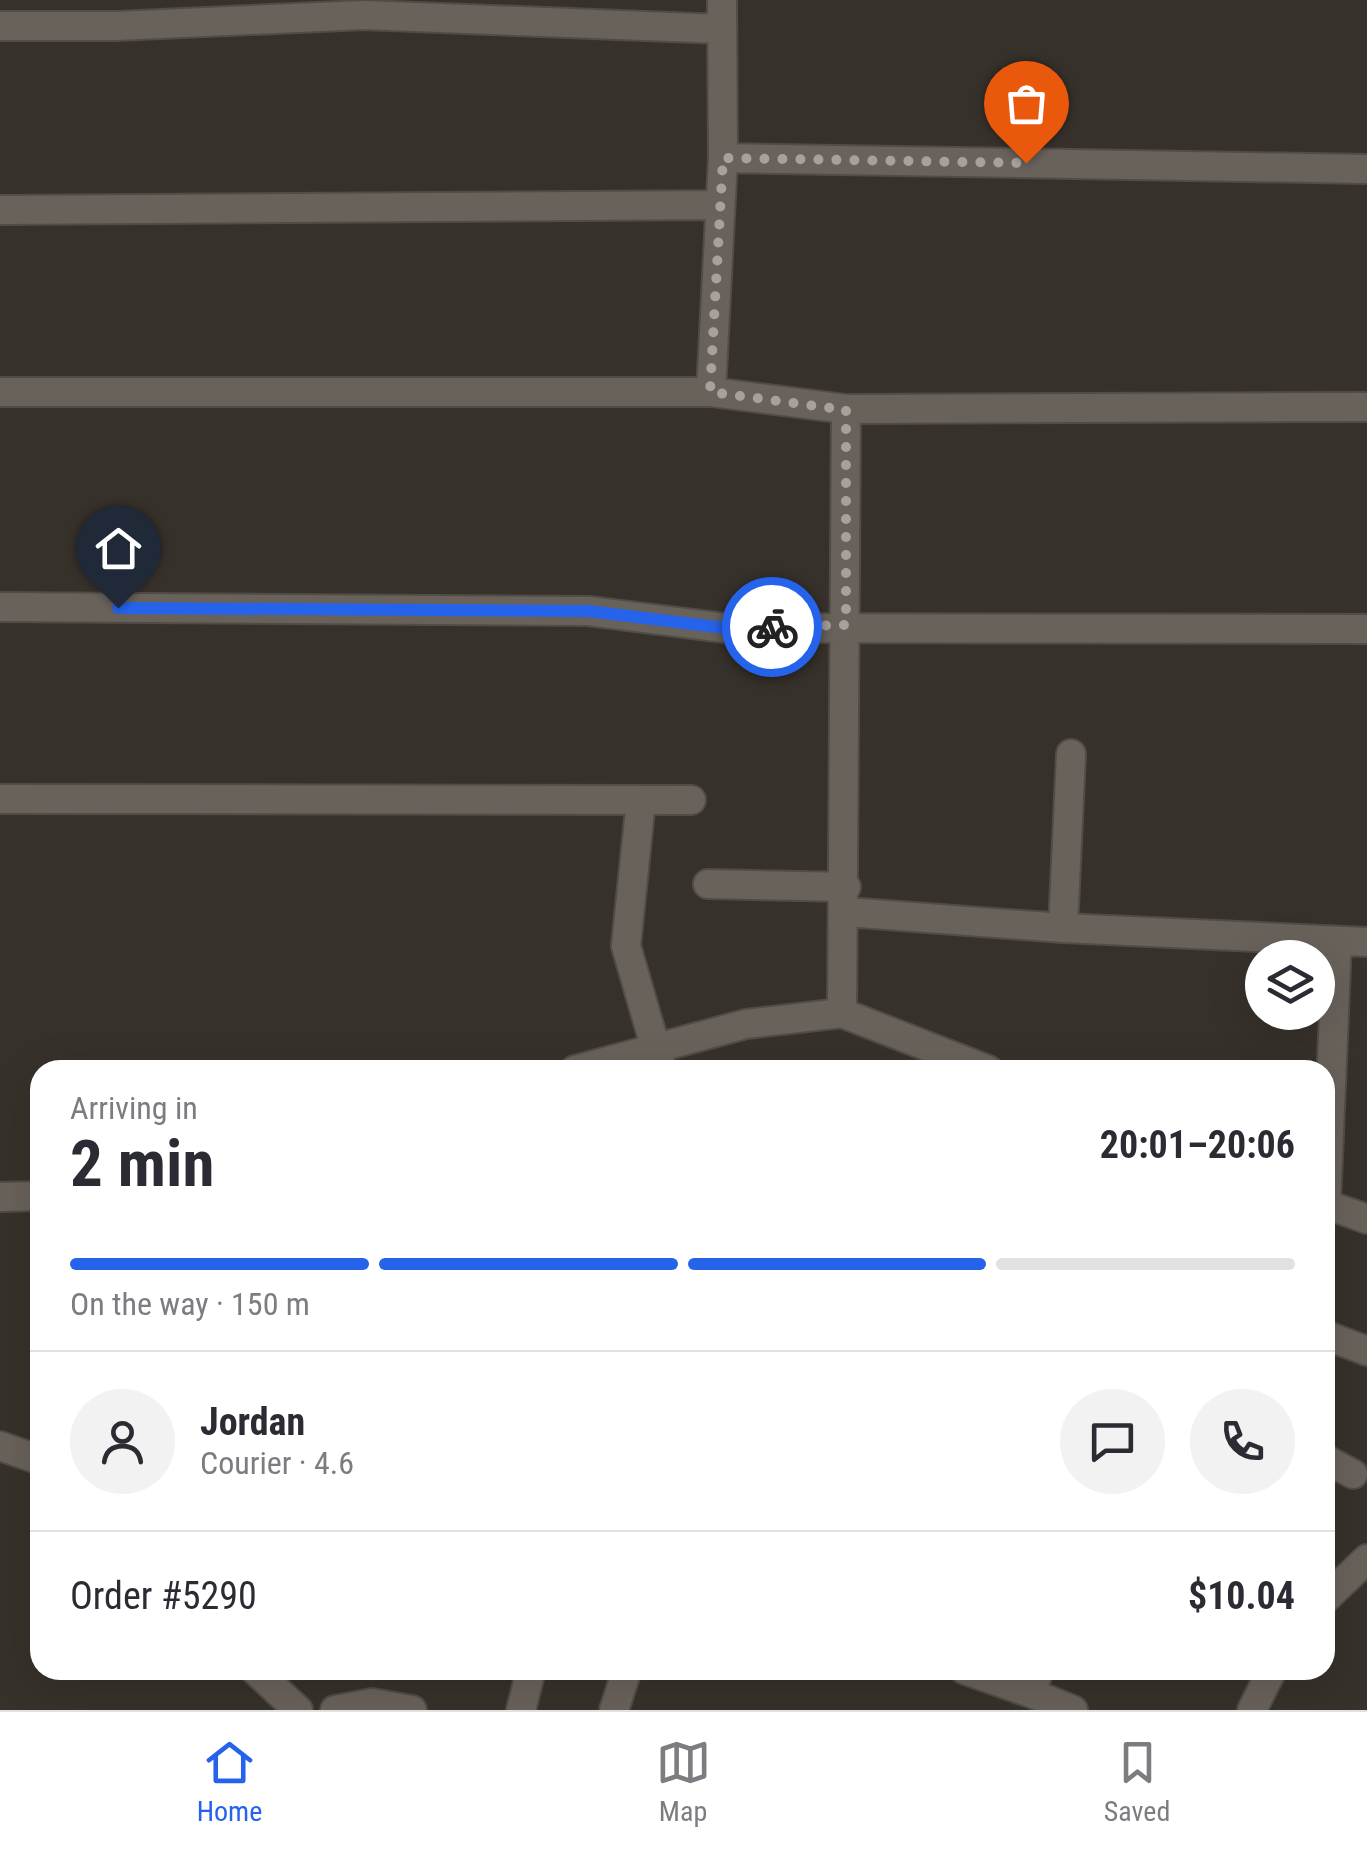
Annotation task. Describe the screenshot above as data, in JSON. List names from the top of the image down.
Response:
{
  "page": {
    "heading": ["2 min", "Arriving in", "20:01–20:06"],
    "panel": [
      "Jordan",
      "Courier · 4.6",
      "Order #5290",
      "$10.04"
    ],
    "bar": "On the way · 150 m",
    "tabs": ["Home", "Map", "Saved"]
  }
}
